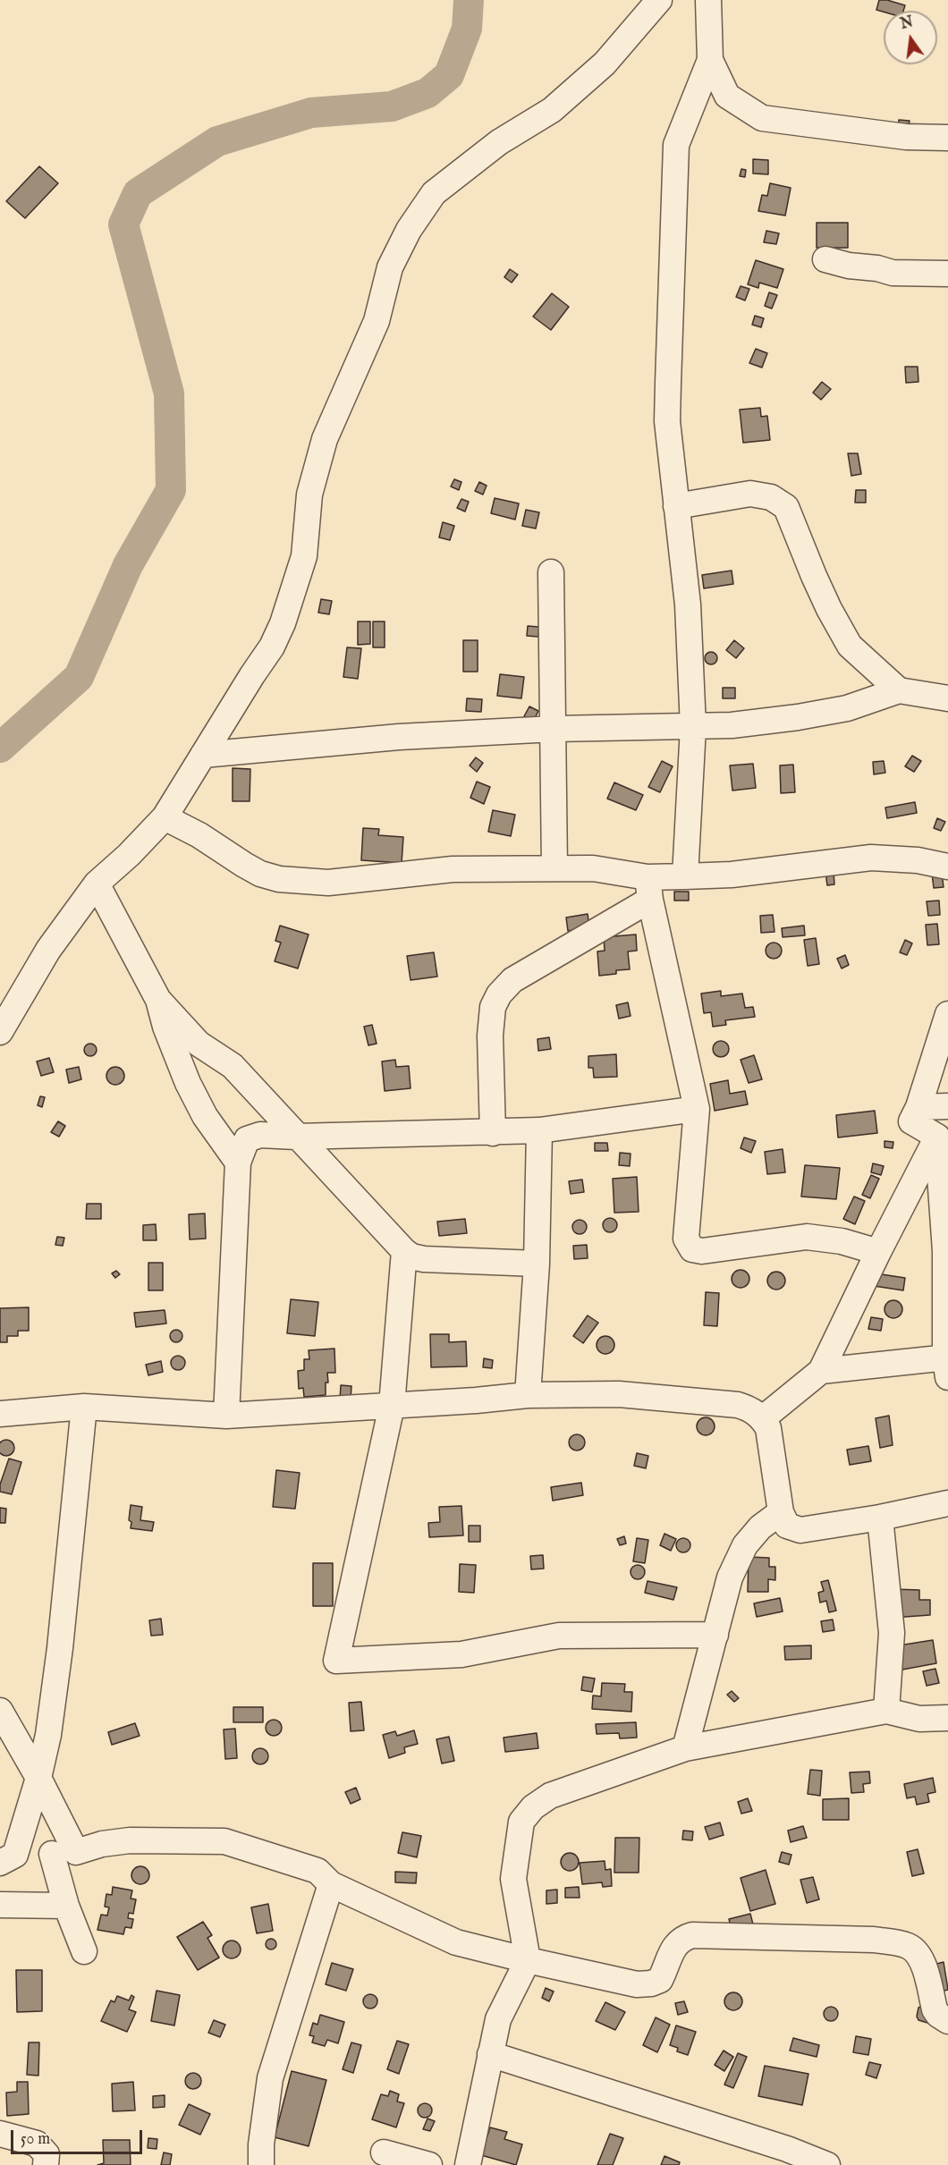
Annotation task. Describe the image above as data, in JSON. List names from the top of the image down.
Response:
{
  "scale_bar": "50 m",
  "north": "top"
}
